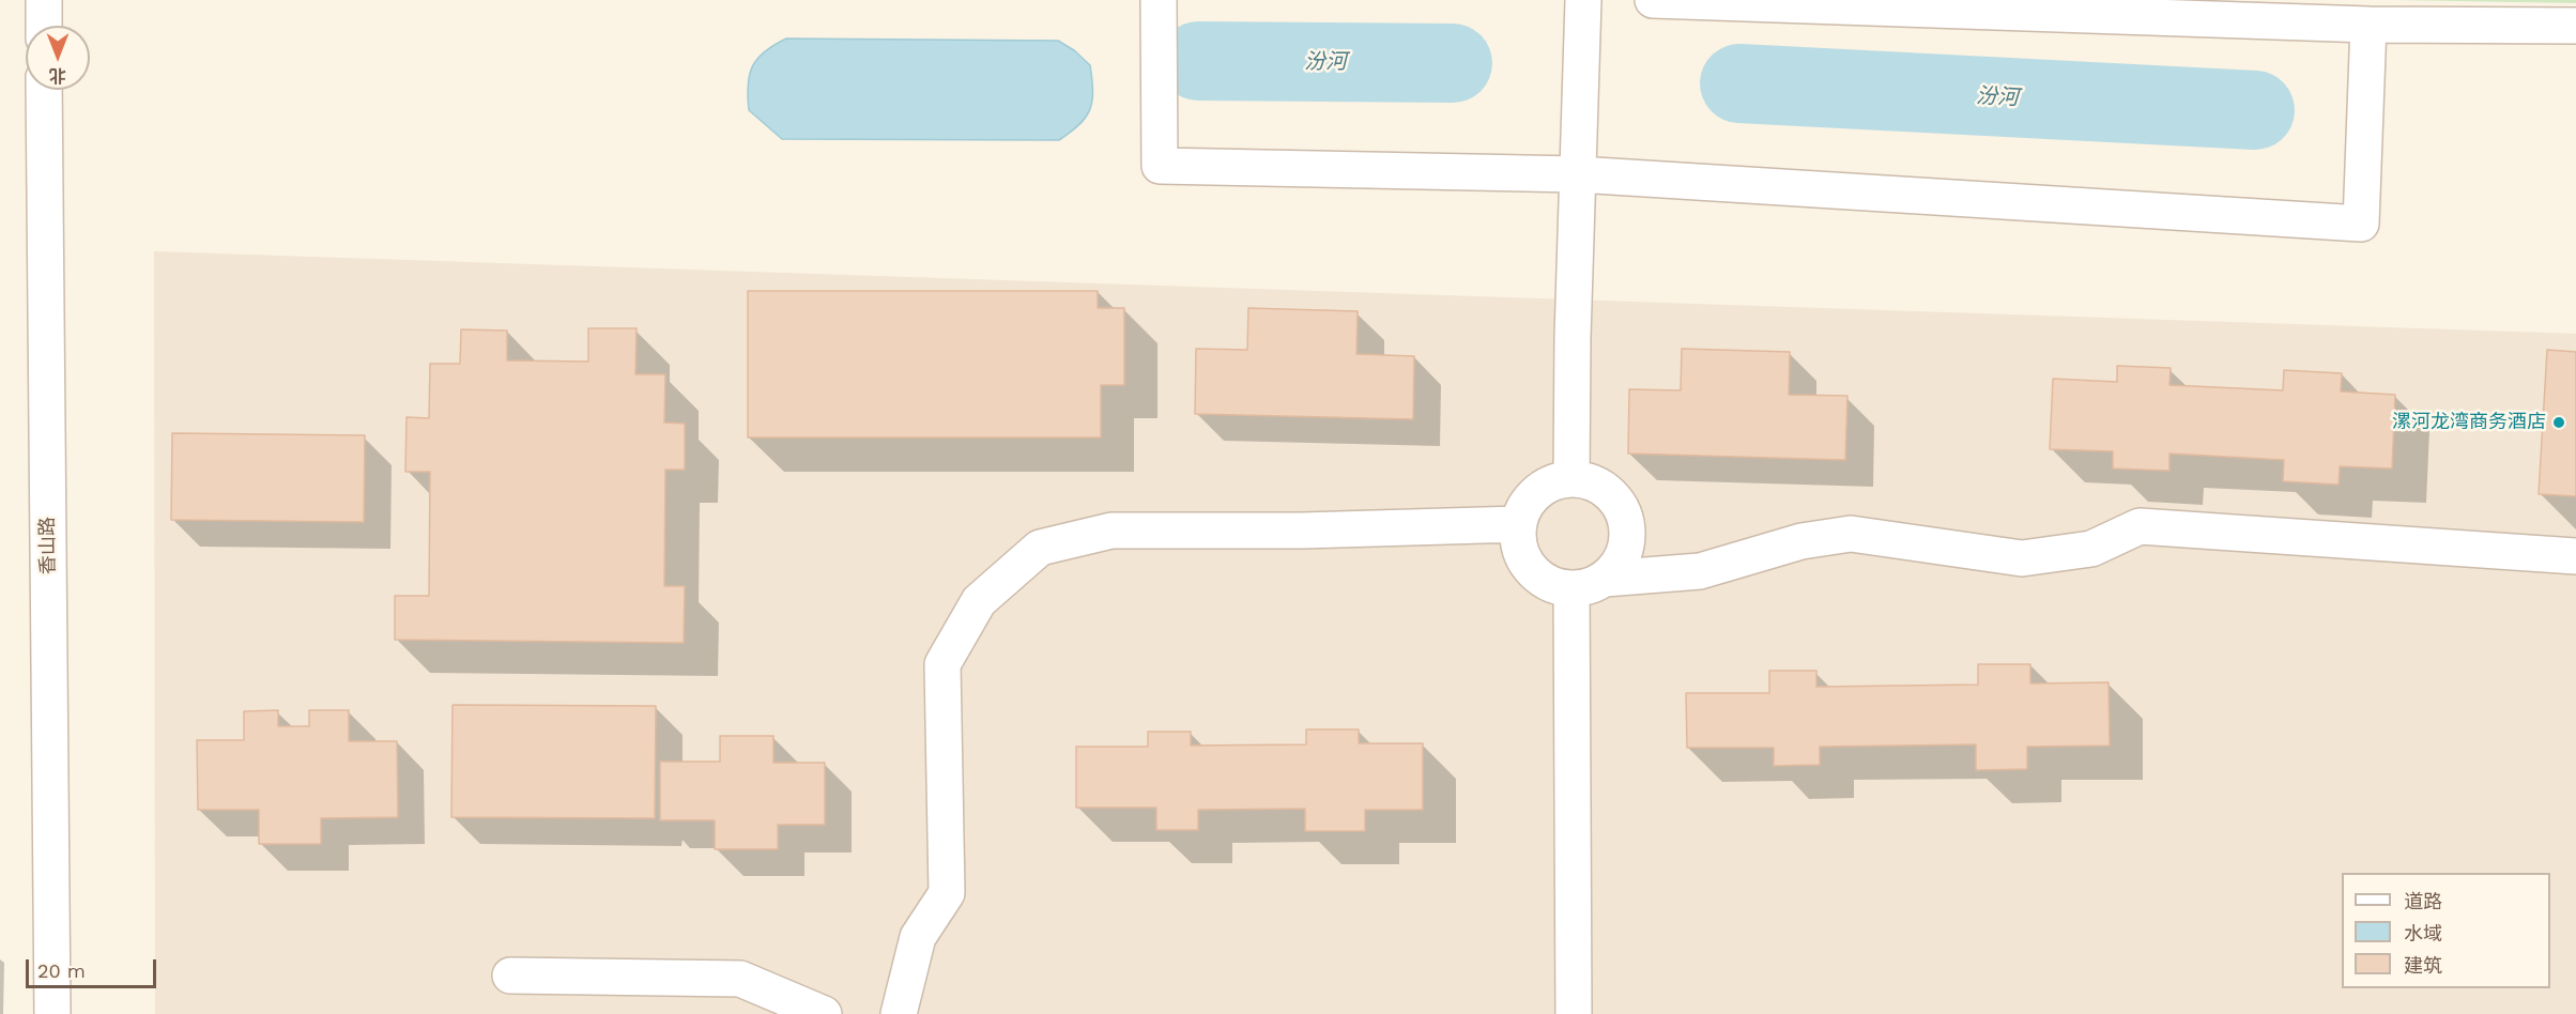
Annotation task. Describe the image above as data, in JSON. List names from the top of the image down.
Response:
{
  "streets": {
    "street": ["香山路"]
  },
  "water": ["汾河"],
  "places": ["漯河龙湾商务酒店"],
  "legend": ["道路", "水域", "建筑"],
  "scale_bar": "20 m",
  "north": "bottom"
}
